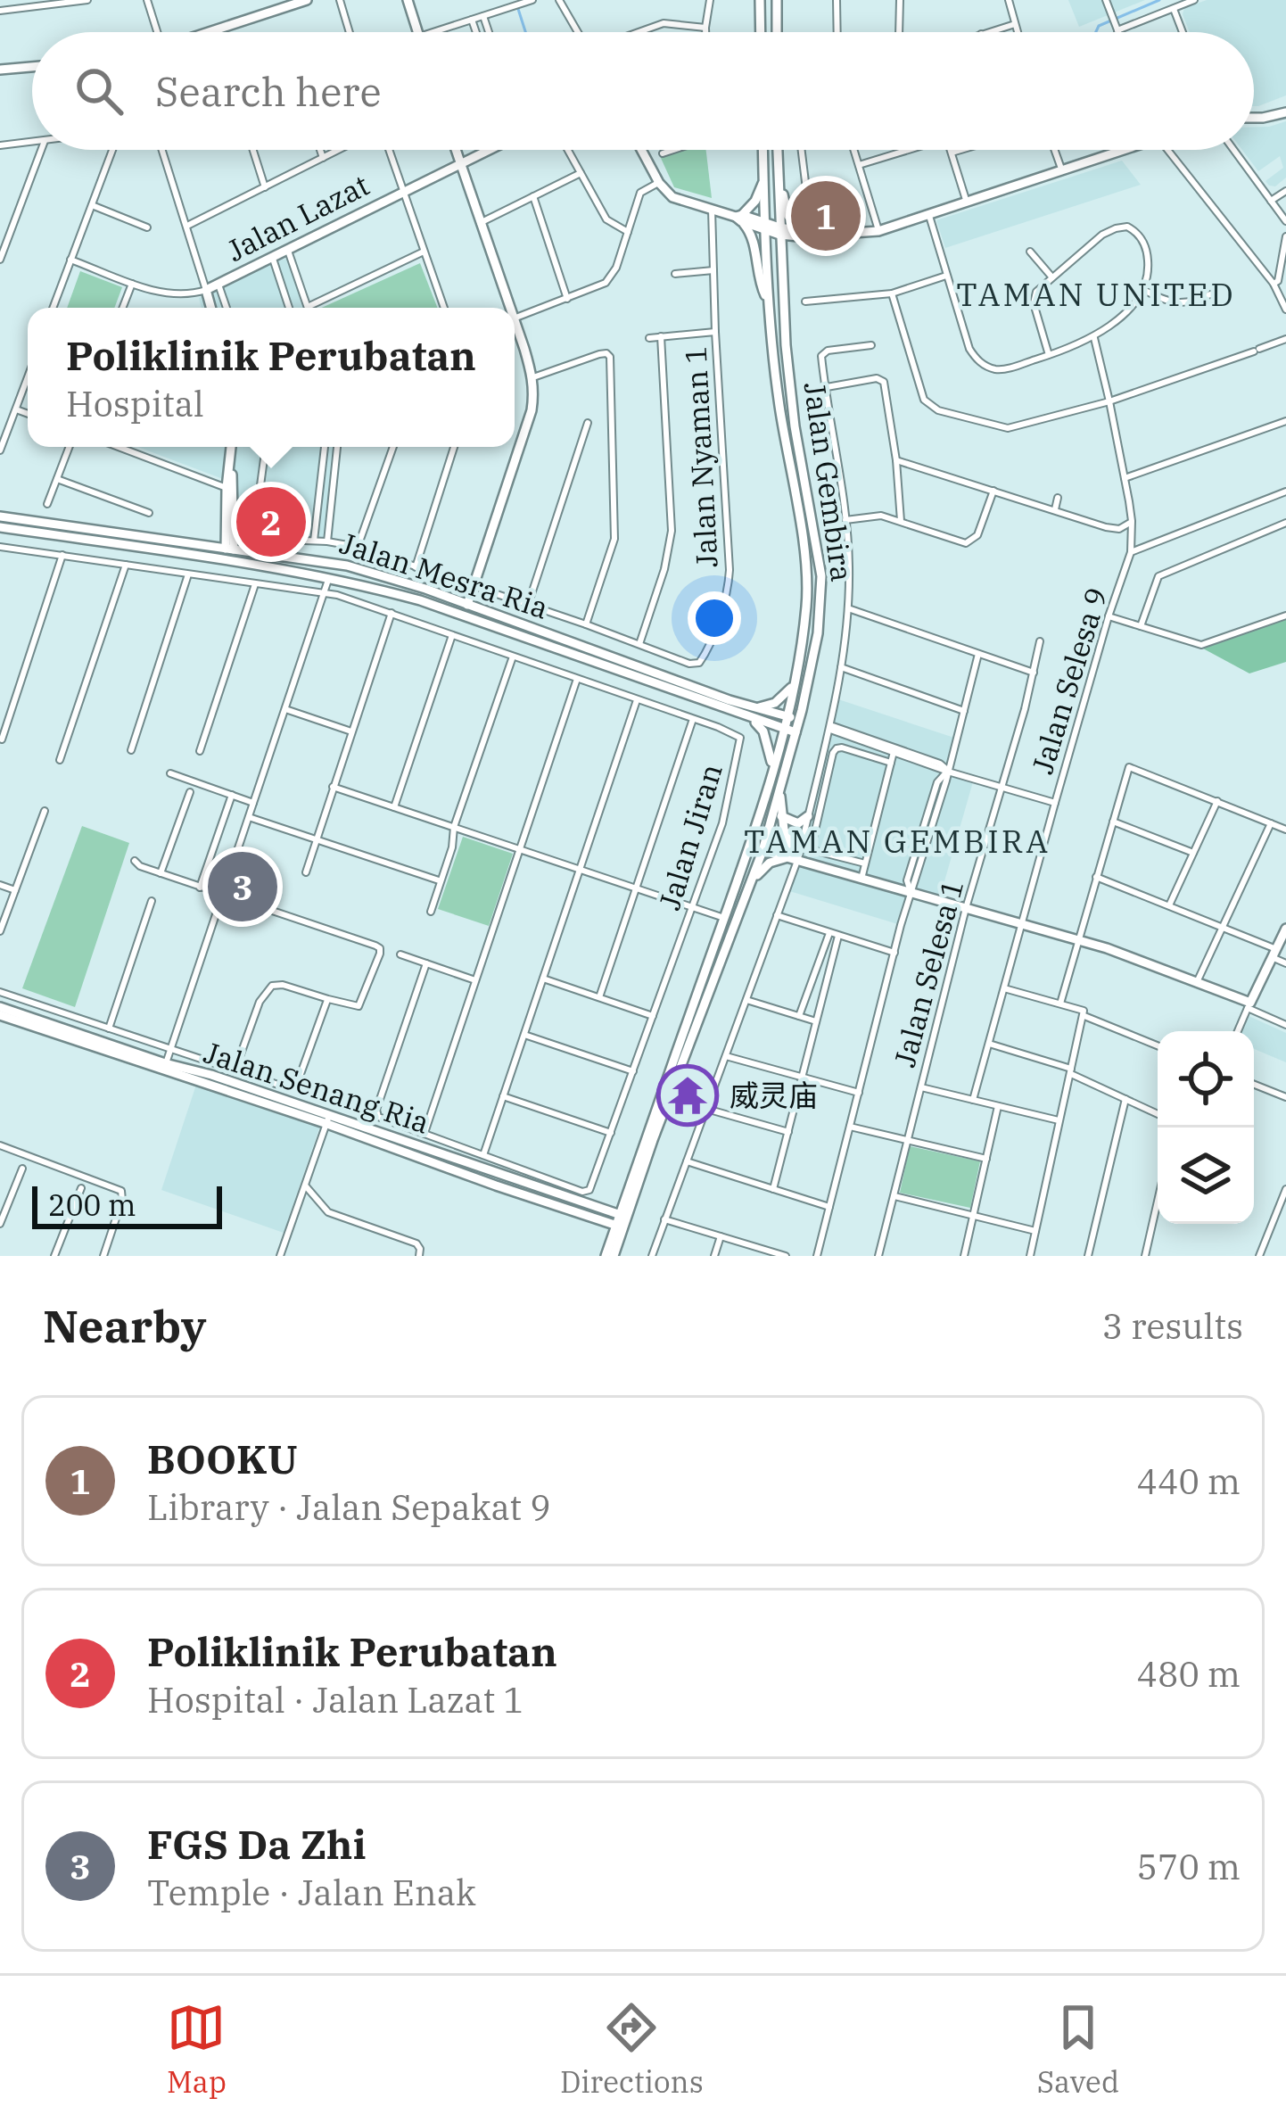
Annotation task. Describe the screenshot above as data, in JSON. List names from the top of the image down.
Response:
{
  "streets": {
    "main road": [
      "Jalan Lazat",
      "Jalan Gembira",
      "Jalan Mesra Ria",
      "Jalan Senang Ria"
    ],
    "street": [
      "Jalan Nyaman 1",
      "Jalan Selesa 9",
      "Jalan Jiran",
      "Jalan Selesa 1"
    ]
  },
  "crossings": [
    ["Jalan Gembira", "Jalan Mesra Ria"],
    ["Jalan Gembira", "Jalan Senang Ria"]
  ],
  "districts": ["TAMAN UNITED", "TAMAN GEMBIRA"],
  "places": {
    "temple": ["威灵庙"]
  },
  "scale_bar": "200 m",
  "page": {
    "search": "Search here",
    "pins": ["1", "2", "3"],
    "popup": ["Poliklinik Perubatan", "Hospital"],
    "scale": "200 m",
    "heading": ["Nearby", "3 results"],
    "list": [
      {
        "mark": "1",
        "name": "BOOKU",
        "note": "Library · Jalan Sepakat 9",
        "value": "440 m"
      },
      {
        "mark": "2",
        "name": "Poliklinik Perubatan",
        "note": "Hospital · Jalan Lazat 1",
        "value": "480 m"
      },
      {
        "mark": "3",
        "name": "FGS Da Zhi",
        "note": "Temple · Jalan Enak",
        "value": "570 m"
      }
    ],
    "nav": ["Map", "Directions", "Saved"]
  }
}
